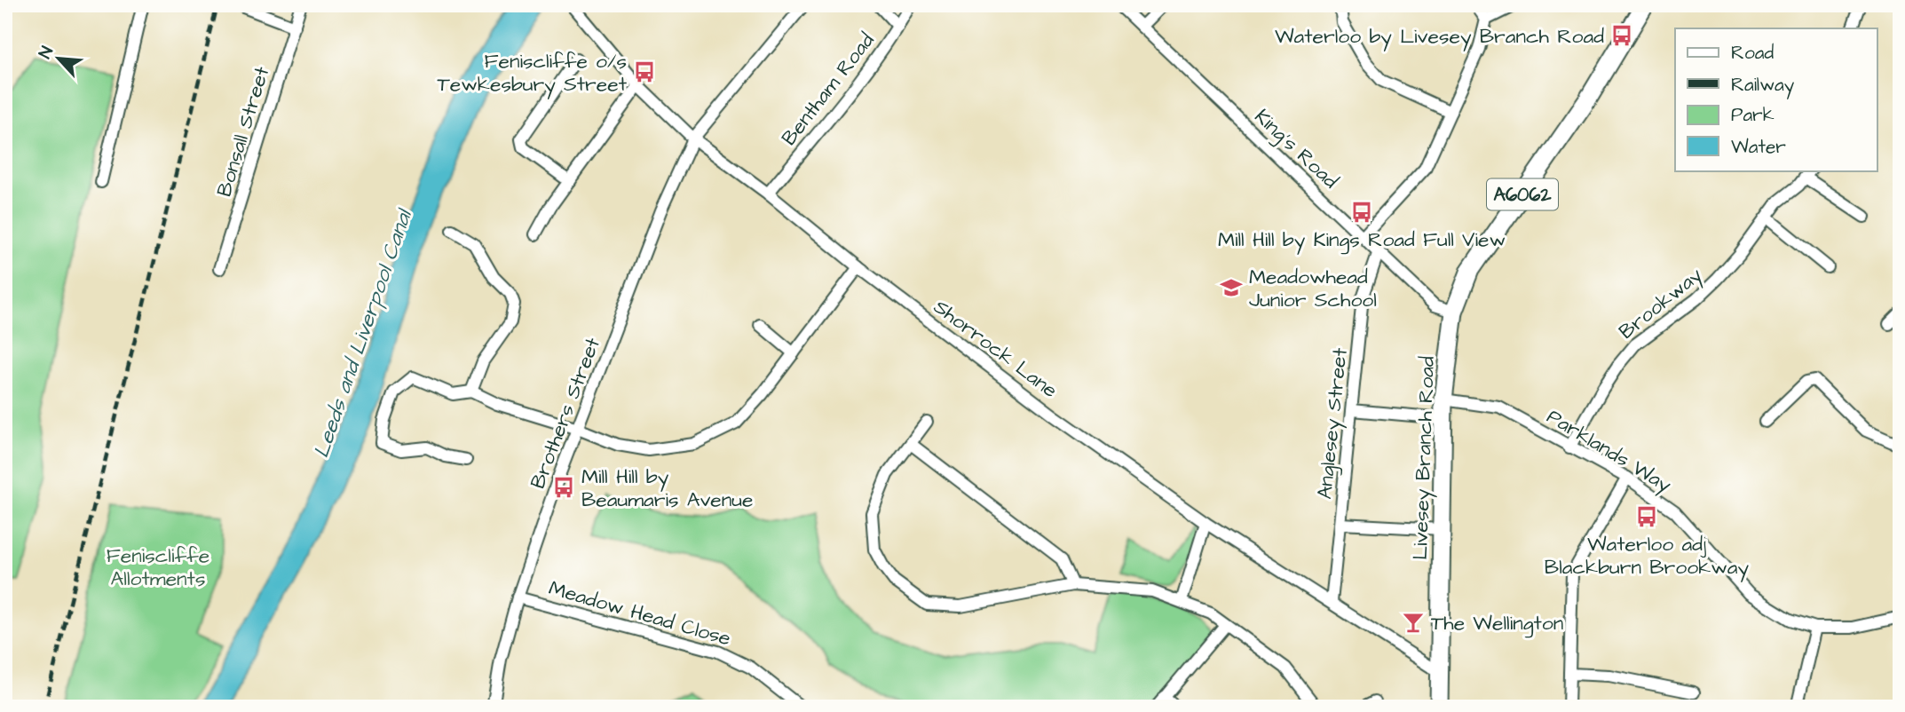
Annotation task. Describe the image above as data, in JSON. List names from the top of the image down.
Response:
{
  "streets": {
    "main road": ["A6062", "Livesey Branch Road"],
    "street": [
      "Bentham Road",
      "Bonsall Street",
      "King's Road",
      "Brookway",
      "Shorrock Lane",
      "Brothers Street",
      "Anglesey Street",
      "Parklands Way",
      "Meadow Head Close"
    ]
  },
  "crossings": [
    ["Bentham Road", "Shorrock Lane"],
    ["King's Road", "Anglesey Street"],
    ["King's Road", "Livesey Branch Road"],
    ["Brookway", "Parklands Way"],
    ["Shorrock Lane", "Brothers Street"],
    ["Shorrock Lane", "Anglesey Street"],
    ["Shorrock Lane", "Livesey Branch Road"],
    ["Brothers Street", "Meadow Head Close"],
    ["Parklands Way", "Livesey Branch Road"]
  ],
  "water": ["Leeds and Liverpool Canal"],
  "parks": ["Feniscliffe Allotments"],
  "places": {
    "bus stop": [
      "Waterloo by Livesey Branch Road",
      "Feniscliffe o/s Tewkesbury Street",
      "Mill Hill by Kings Road Full View",
      "Mill Hill by Beaumaris Avenue",
      "Waterloo adj Blackburn Brookway"
    ],
    "school or university": ["Meadowhead Junior School"],
    "bar": ["The Wellington"]
  },
  "legend": [
    "Road",
    "Railway",
    "Park",
    "Water"
  ],
  "north": "top left"
}
